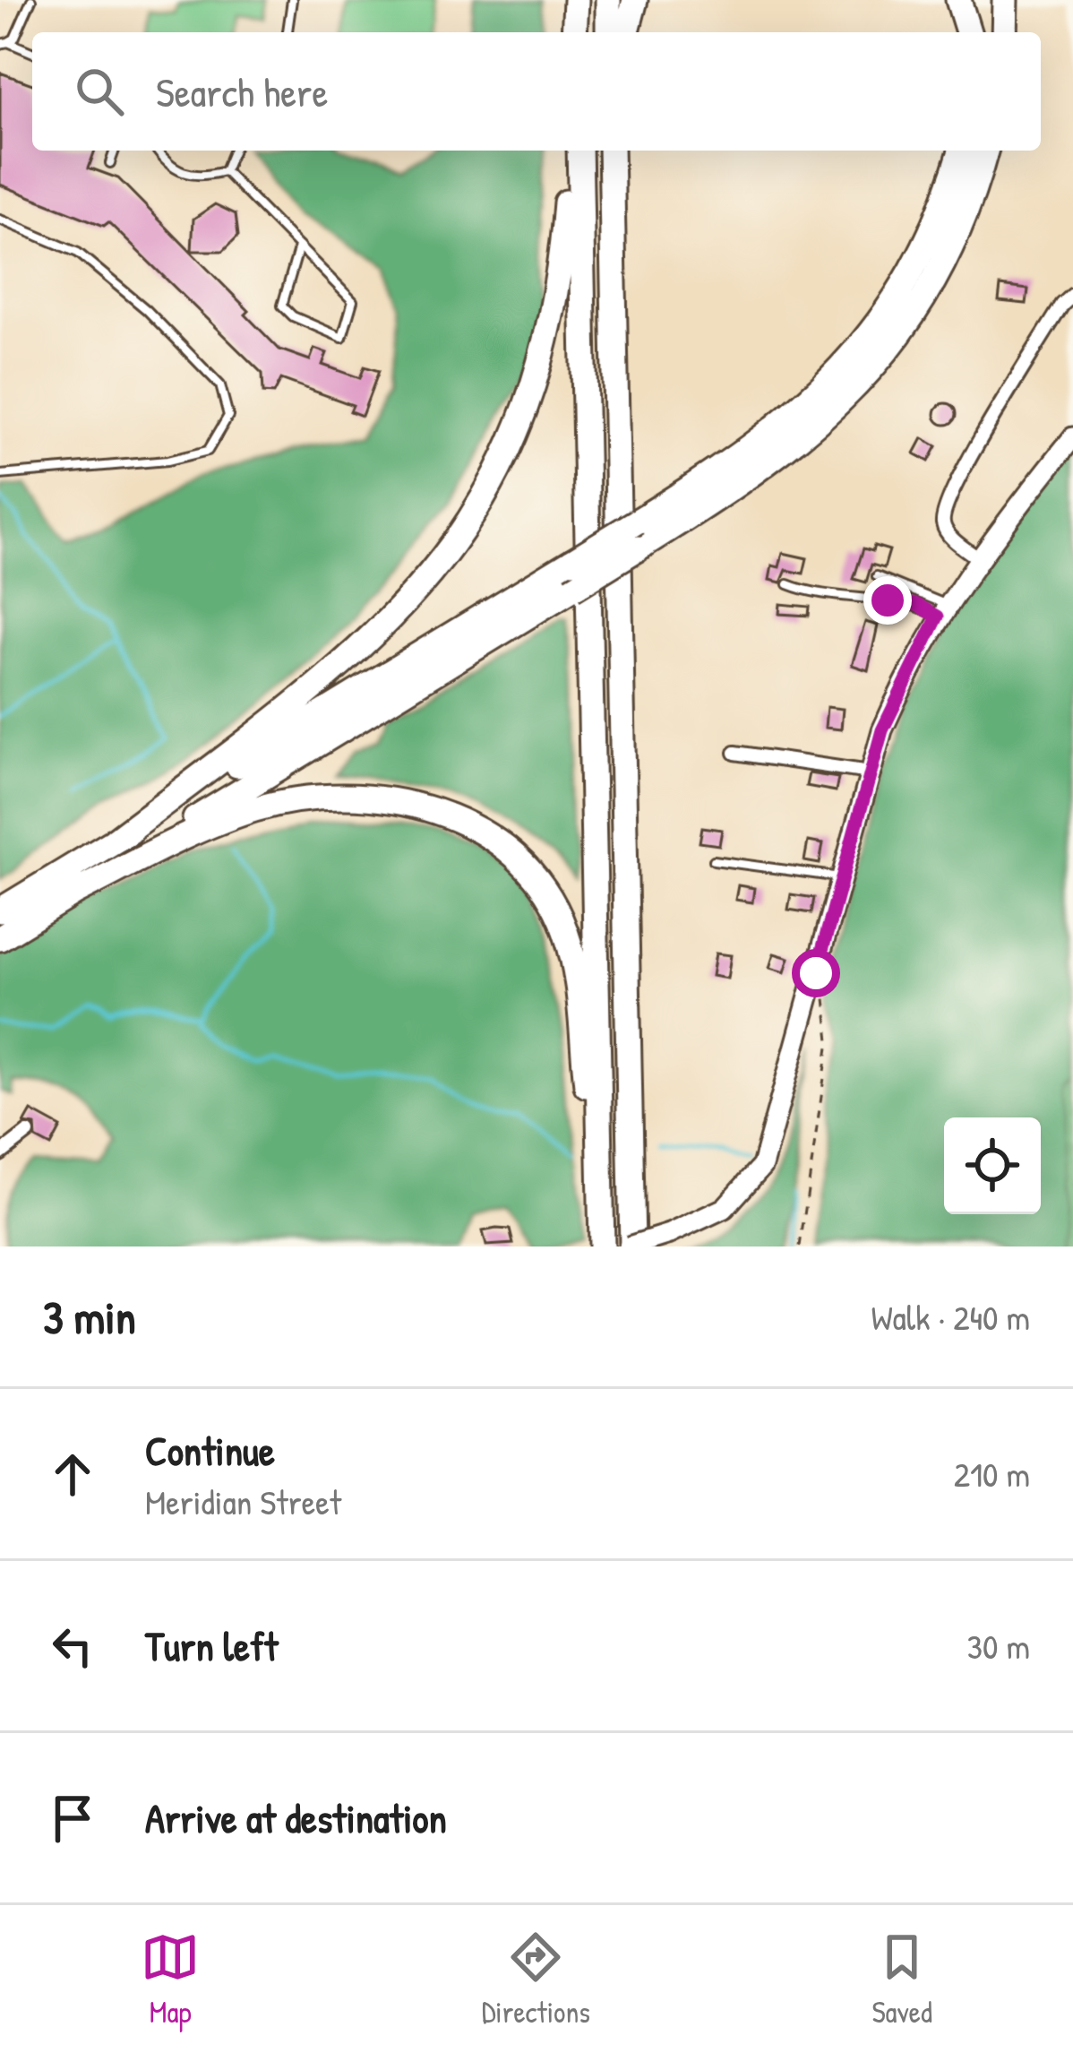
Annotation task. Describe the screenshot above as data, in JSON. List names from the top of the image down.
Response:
{
  "page": {
    "search": "Search here",
    "heading": ["3 min", "Walk · 240 m"],
    "list": [
      ["Continue", "Meridian Street", "210 m"],
      ["Turn left", "30 m"],
      "Arrive at destination"
    ],
    "nav": ["Map", "Directions", "Saved"]
  }
}
